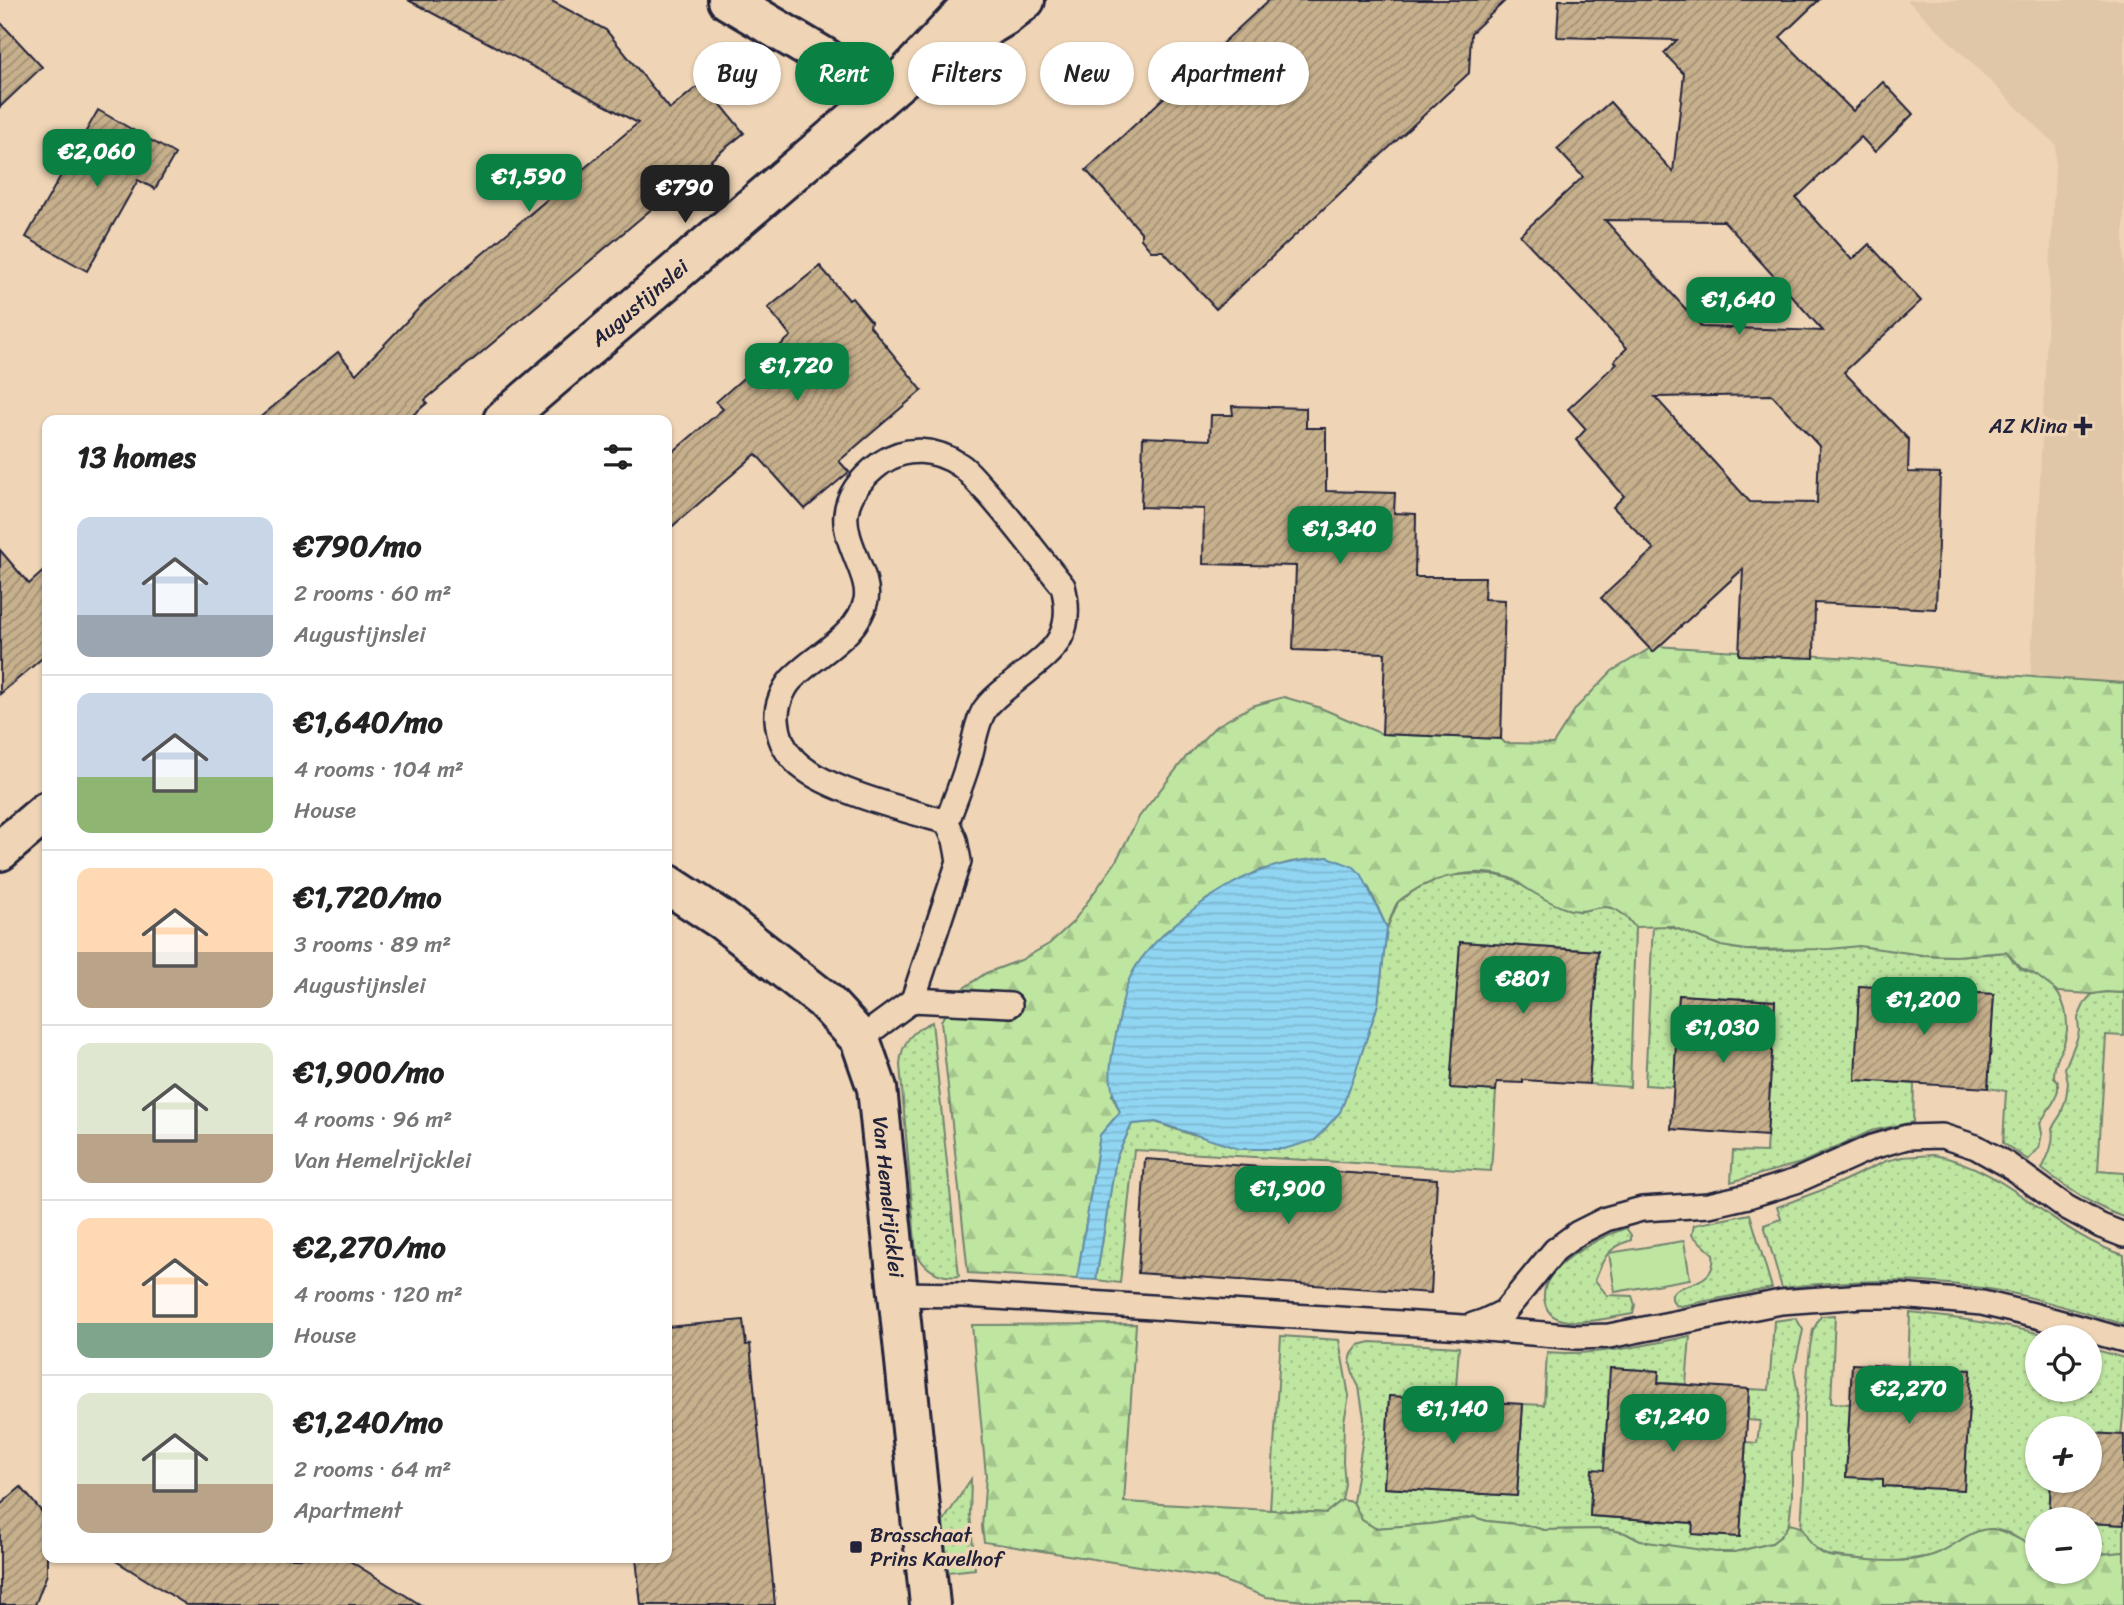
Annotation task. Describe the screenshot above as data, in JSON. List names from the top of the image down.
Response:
{
  "streets": {
    "street": ["Augustijnslei", "Van Hemelrijcklei"]
  },
  "places": {
    "health": ["AZ Klina"],
    "transit": ["Brasschaat Prins Kavelhof"]
  },
  "page": {
    "chip": [
      "Buy",
      "Rent",
      "Filters",
      "New",
      "Apartment"
    ],
    "price": [
      "€2,060",
      "€1,590",
      "€790",
      "€1,640",
      "€1,720",
      "€1,340",
      "€801",
      "€1,200",
      "€1,030",
      "€1,900",
      "€2,270",
      "€1,140",
      "€1,240"
    ],
    "heading": "13 homes",
    "list": [
      {
        "name": "€790/mo",
        "note": "2 rooms · 60 m² · Augustijnslei"
      },
      {
        "name": "€1,640/mo",
        "note": "4 rooms · 104 m² · House"
      },
      {
        "name": "€1,720/mo",
        "note": "3 rooms · 89 m² · Augustijnslei"
      },
      {
        "name": "€1,900/mo",
        "note": "4 rooms · 96 m² · Van Hemelrijcklei"
      },
      {
        "name": "€2,270/mo",
        "note": "4 rooms · 120 m² · House"
      },
      {
        "name": "€1,240/mo",
        "note": "2 rooms · 64 m² · Apartment"
      }
    ],
    "map_buttons": ["+", "−"]
  }
}
